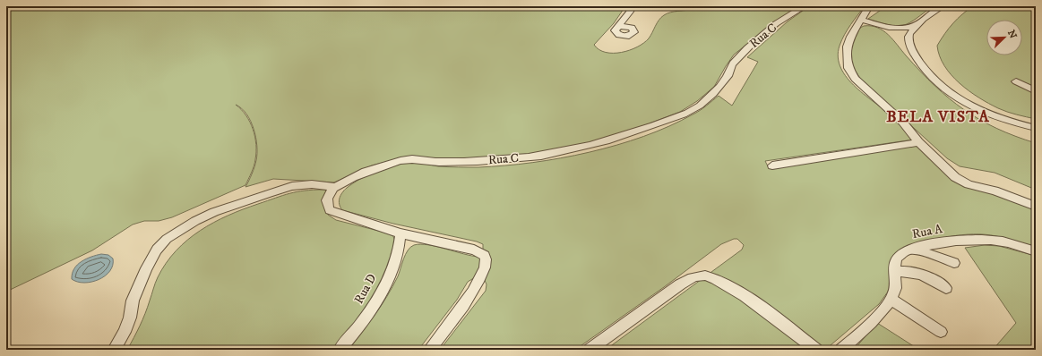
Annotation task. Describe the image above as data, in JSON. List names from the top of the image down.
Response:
{
  "streets": {
    "street": ["Rua C", "Rua A", "Rua D"]
  },
  "districts": ["BELA VISTA"],
  "north": "top right"
}
